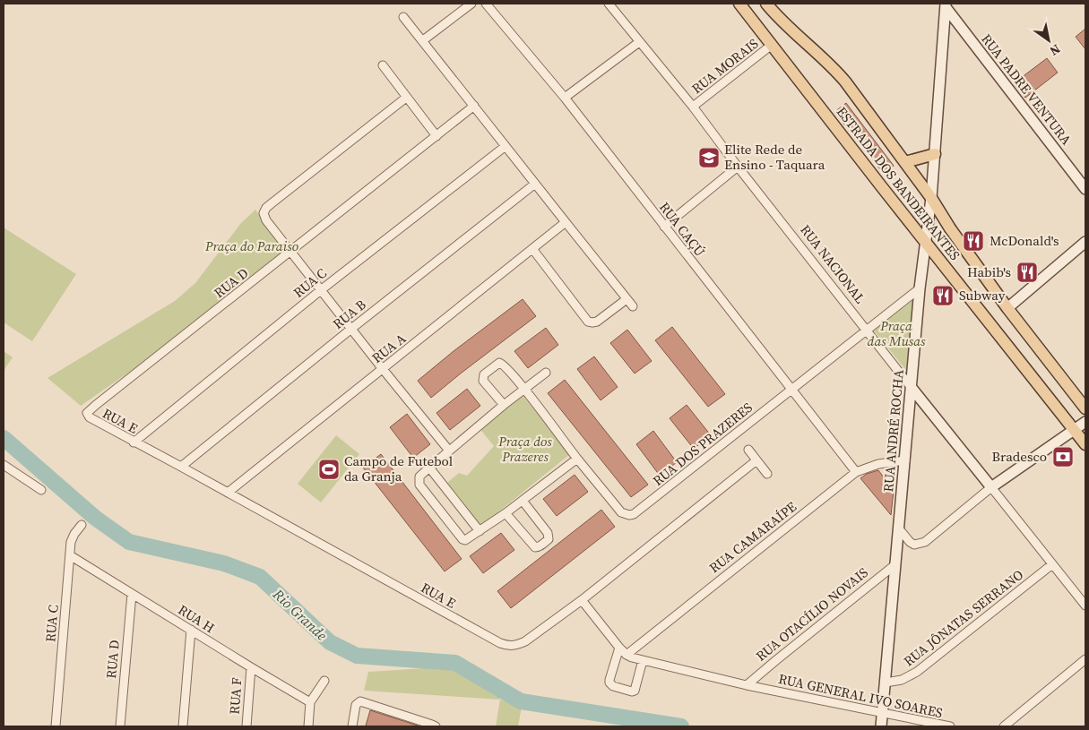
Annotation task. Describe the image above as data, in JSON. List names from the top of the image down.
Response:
{
  "streets": {
    "main road": [
      "RUA PADRE VENTURA",
      "ESTRADA DOS BANDEIRANTES",
      "RUA NACIONAL",
      "RUA ANDRÉ ROCHA"
    ],
    "street": [
      "RUA MORAIS",
      "RUA CAÇÚ",
      "RUA D",
      "RUA C",
      "RUA B",
      "RUA A",
      "RUA E",
      "RUA DOS PRAZERES",
      "RUA CAMARAÍPE",
      "RUA OTACÍLIO NOVAIS",
      "RUA JÔNATAS SERRANO",
      "RUA H",
      "RUA F",
      "RUA GENERAL IVO SOARES"
    ]
  },
  "crossings": [
    ["RUA MORAIS", "ESTRADA DOS BANDEIRANTES"],
    ["RUA MORAIS", "RUA NACIONAL"],
    ["RUA PADRE VENTURA", "RUA ANDRÉ ROCHA"],
    ["ESTRADA DOS BANDEIRANTES", "RUA ANDRÉ ROCHA"],
    ["RUA CAÇÚ", "RUA DOS PRAZERES"],
    ["RUA CAÇÚ", "RUA CAMARAÍPE"],
    ["RUA NACIONAL", "RUA ANDRÉ ROCHA"],
    ["RUA NACIONAL", "RUA DOS PRAZERES"],
    ["RUA NACIONAL", "RUA JÔNATAS SERRANO"],
    ["RUA D", "RUA E"],
    ["RUA D", "RUA H"],
    ["RUA C", "RUA E"],
    ["RUA C", "RUA H"],
    ["RUA B", "RUA E"],
    ["RUA A", "RUA E"],
    ["RUA ANDRÉ ROCHA", "RUA DOS PRAZERES"],
    ["RUA ANDRÉ ROCHA", "RUA CAMARAÍPE"],
    ["RUA ANDRÉ ROCHA", "RUA OTACÍLIO NOVAIS"],
    ["RUA ANDRÉ ROCHA", "RUA JÔNATAS SERRANO"],
    ["RUA ANDRÉ ROCHA", "RUA GENERAL IVO SOARES"],
    ["RUA CAMARAÍPE", "RUA GENERAL IVO SOARES"],
    ["RUA OTACÍLIO NOVAIS", "RUA GENERAL IVO SOARES"],
    ["RUA H", "RUA F"]
  ],
  "water": ["Rio Grande"],
  "parks": ["Praça do Paraiso", "Praça das Musas", "Praça dos Prazeres"],
  "places": {
    "school or university": ["Elite Rede de Ensino - Taquara"],
    "restaurant": ["McDonald's", "Habib's", "Subway"],
    "bank": ["Bradesco"],
    "sports": ["Campo de Futebol da Granja"]
  },
  "north": "bottom right"
}
